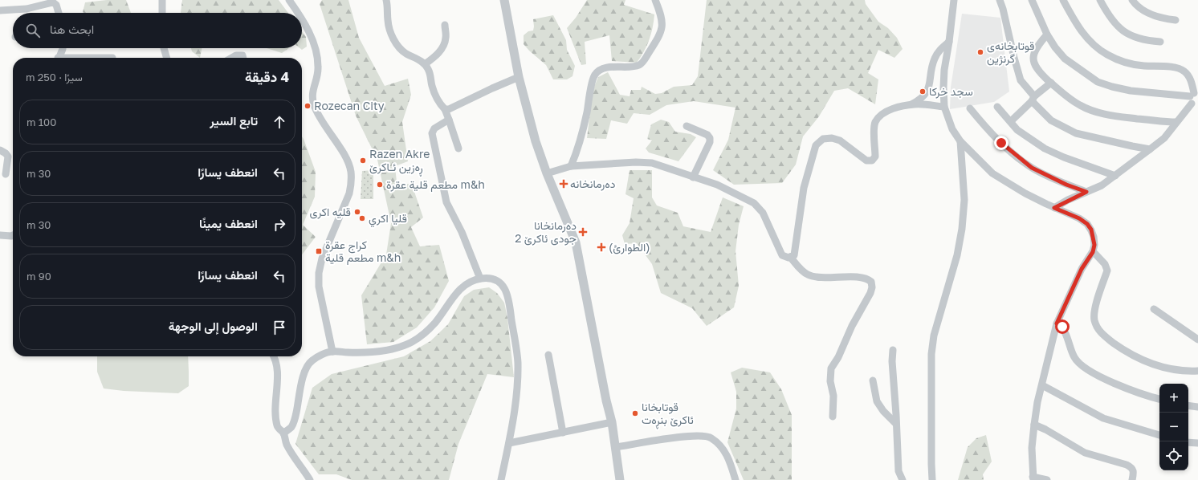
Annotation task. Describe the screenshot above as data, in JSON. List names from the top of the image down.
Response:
{
  "places": {
    "other": [
      "قوتابخانەی گرنژین",
      "سجد خركا",
      "Rozecan City",
      "Razen Akre ڕەزین ئـاکرێ",
      "مطعم قلية عقرة m&h",
      "قليه اكرى",
      "قليا اكري",
      "قوتابخانا ئاکرێ بنڕەت"
    ],
    "health": ["دەرمانخانە", "دەرمانخانا جودی ئاکرێ 2", "(الطوارئ)"],
    "transit": ["كراج عقرة مطعم قلية m&h"]
  },
  "page": {
    "search": "ابحث هنا",
    "heading": ["4 دقيقة", "سيرًا · 250 m"],
    "list": [
      ["تابع السير", "100 m"],
      ["انعطف يسارًا", "30 m"],
      ["انعطف يمينًا", "30 m"],
      ["انعطف يسارًا", "90 m"],
      "الوصول إلى الوجهة"
    ],
    "map_buttons": ["+", "−"]
  }
}
